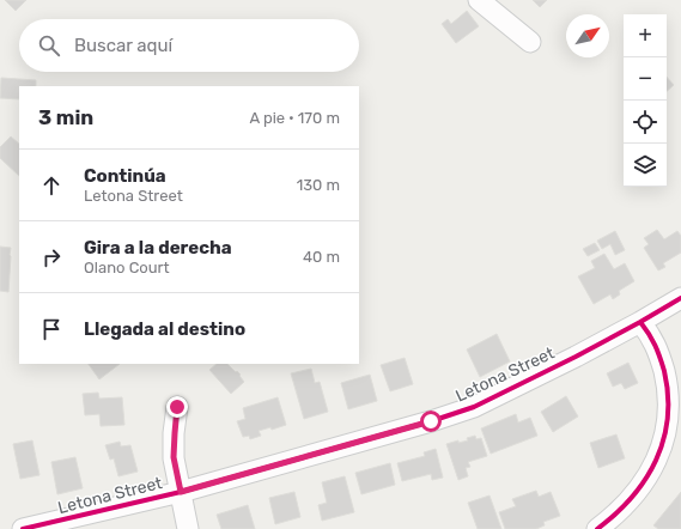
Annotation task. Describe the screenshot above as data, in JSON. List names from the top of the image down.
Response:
{
  "streets": {
    "street": ["Letona Street"]
  },
  "north": "top right",
  "page": {
    "map_buttons": ["+", "−"],
    "search": "Buscar aquí",
    "heading": ["3 min", "A pie · 170 m"],
    "list": [
      ["Continúa", "Letona Street", "130 m"],
      ["Gira a la derecha", "Olano Court", "40 m"],
      "Llegada al destino"
    ]
  }
}
